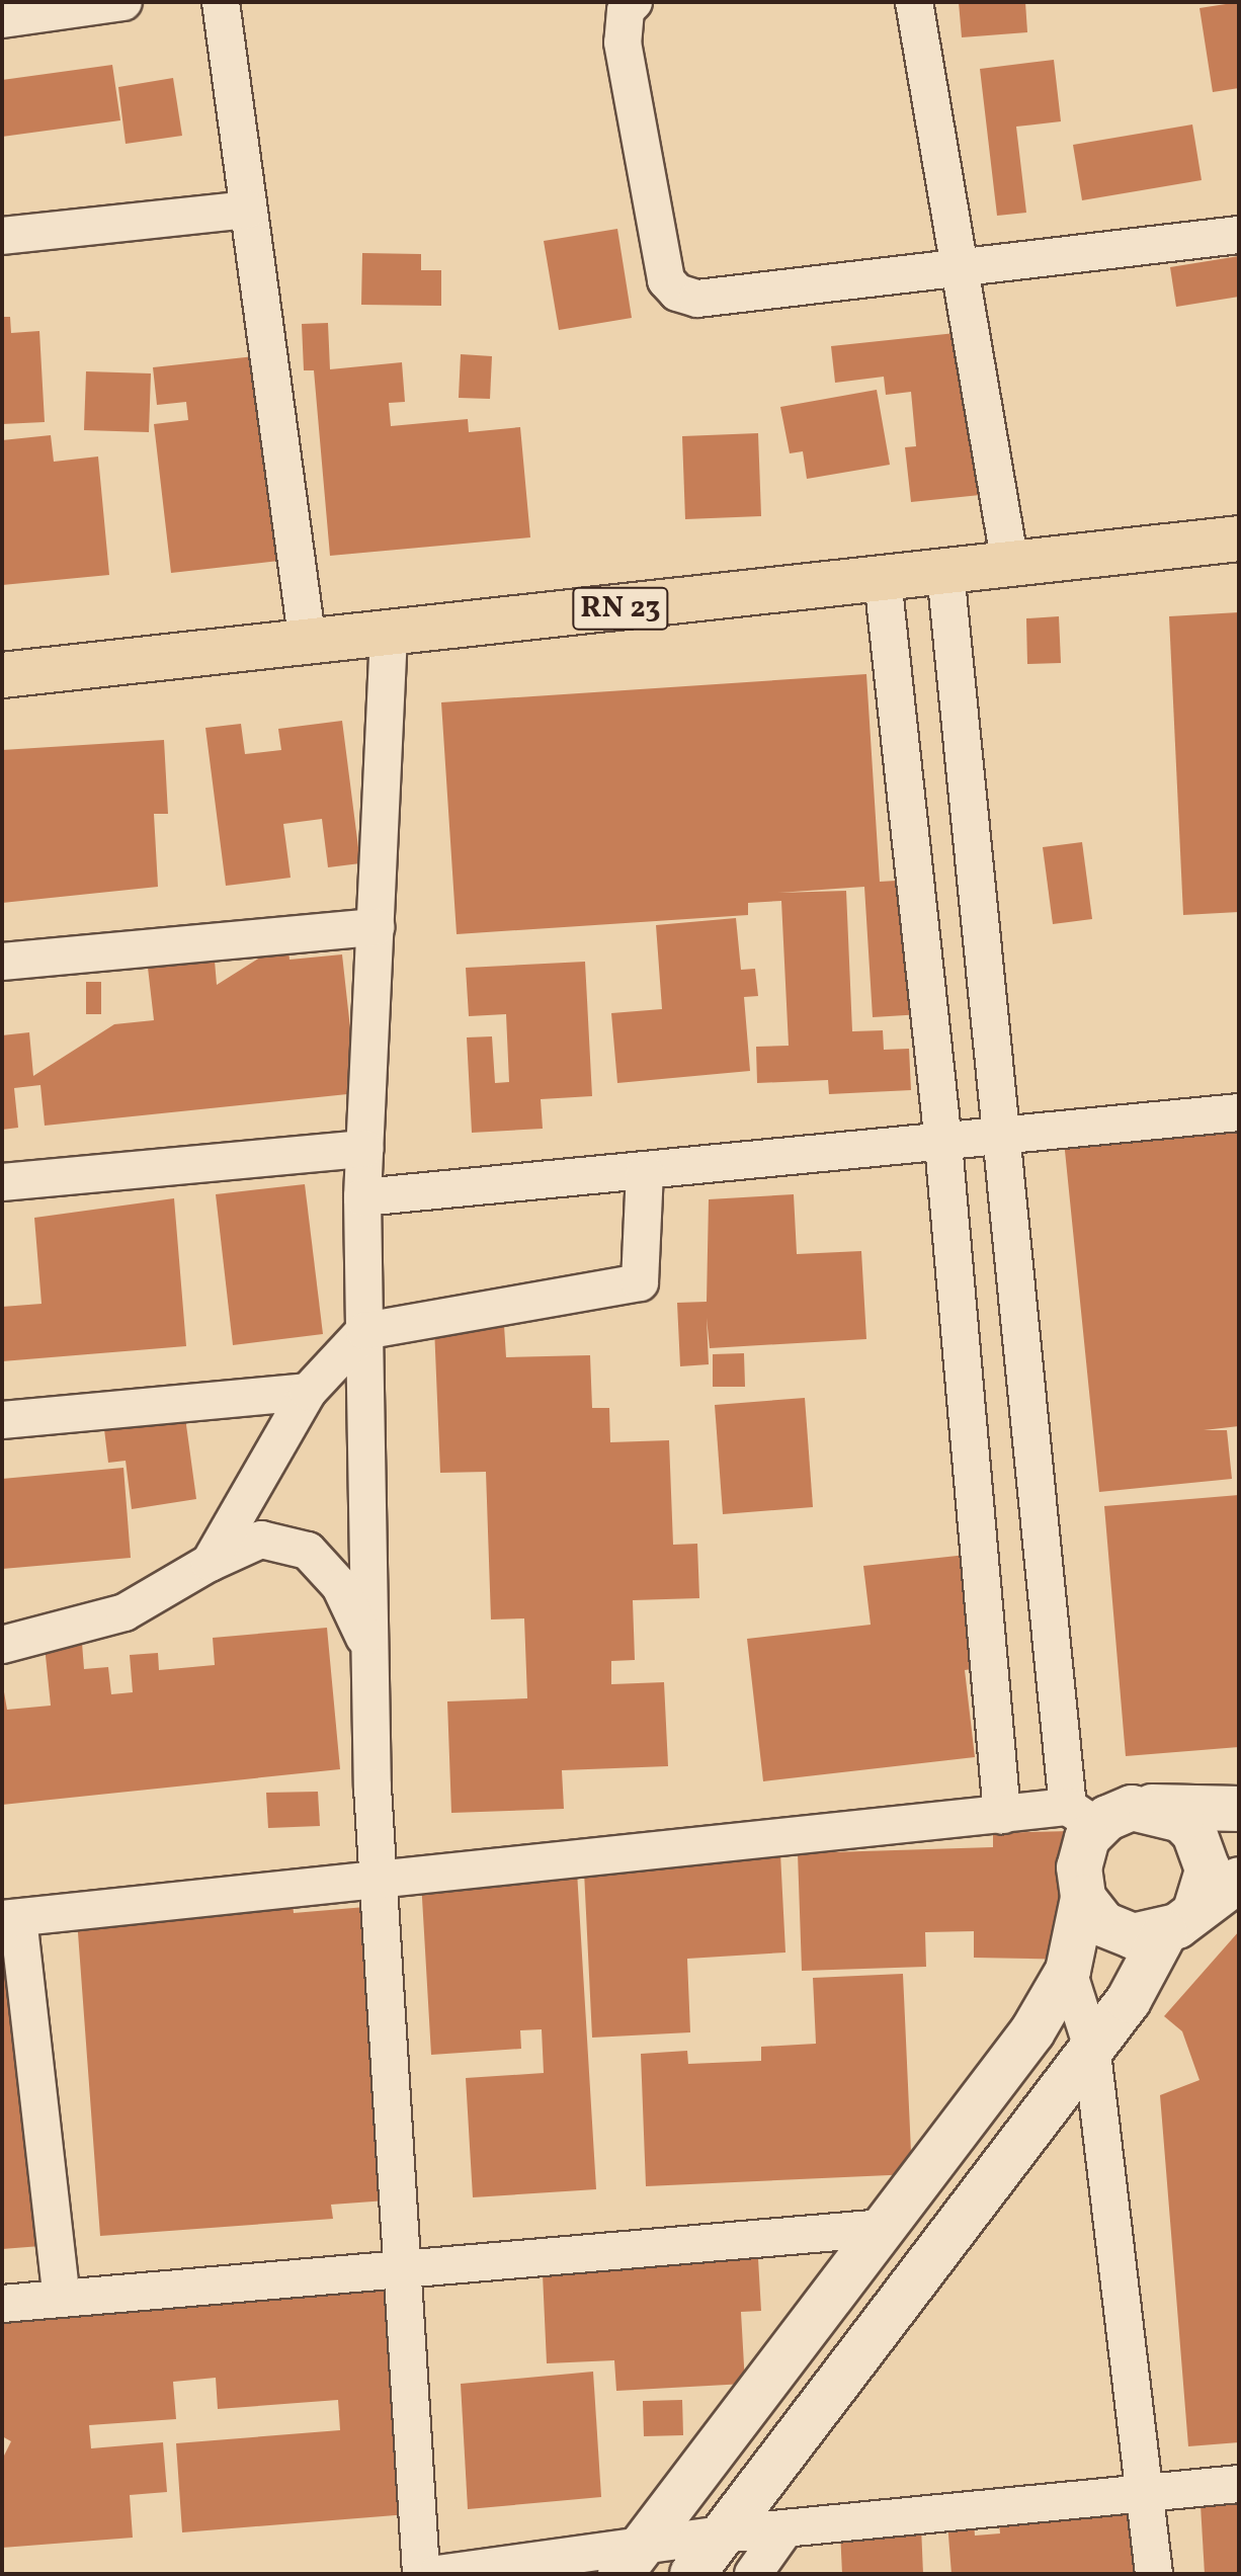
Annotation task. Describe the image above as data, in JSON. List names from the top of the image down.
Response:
{
  "streets": {
    "main road": ["RN 23"]
  }
}
